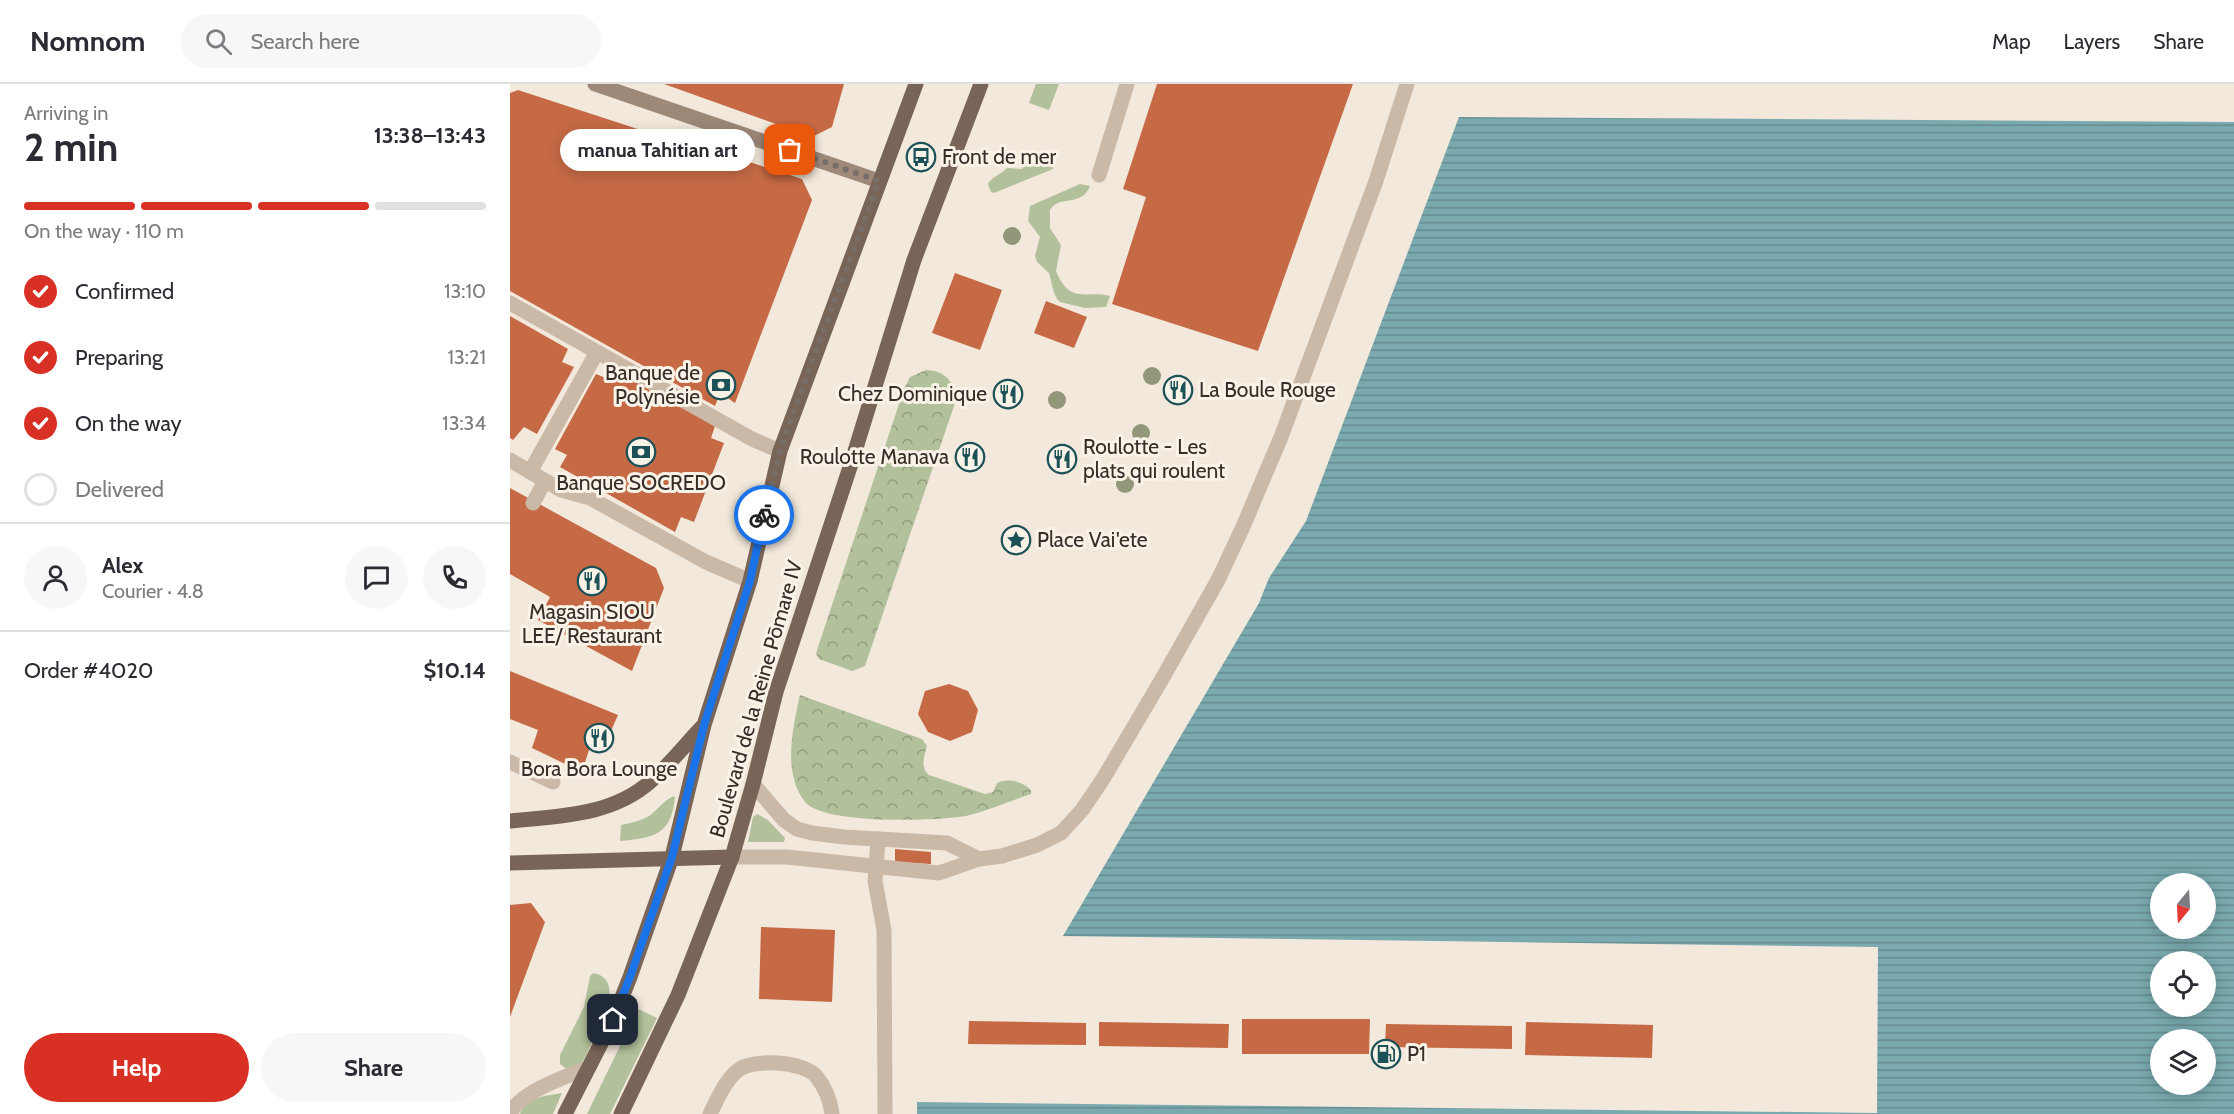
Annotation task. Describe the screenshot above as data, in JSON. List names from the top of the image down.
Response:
{
  "streets": {
    "main road": ["Boulevard de la Reine Pōmare IV"]
  },
  "places": {
    "other": ["manua Tahitian art"],
    "bus stop": ["Front de mer"],
    "bank": ["Banque de Polynésie", "Banque SOCREDO"],
    "restaurant": [
      "La Boule Rouge",
      "Chez Dominique",
      "Roulotte Manava",
      "Roulotte - Les plats qui roulent",
      "Magasin SIOU LEE/ Restaurant",
      "Bora Bora Lounge"
    ],
    "place": ["Place Vai'ete"],
    "fuel station": ["P1"]
  },
  "north": "bottom",
  "page": {
    "header": "Nomnom",
    "search": "Search here",
    "nav": ["Map", "Layers", "Share"],
    "heading": ["2 min", "Arriving in", "13:38–13:43"],
    "panel": [
      "Alex",
      "Courier · 4.8",
      "Order #4020",
      "$10.14"
    ],
    "bubble": "manua Tahitian art",
    "bar": "On the way · 110 m",
    "list": [
      ["Confirmed", "13:10"],
      ["Preparing", "13:21"],
      ["On the way", "13:34"],
      "Delivered"
    ],
    "buttons": ["Help", "Share"]
  }
}
